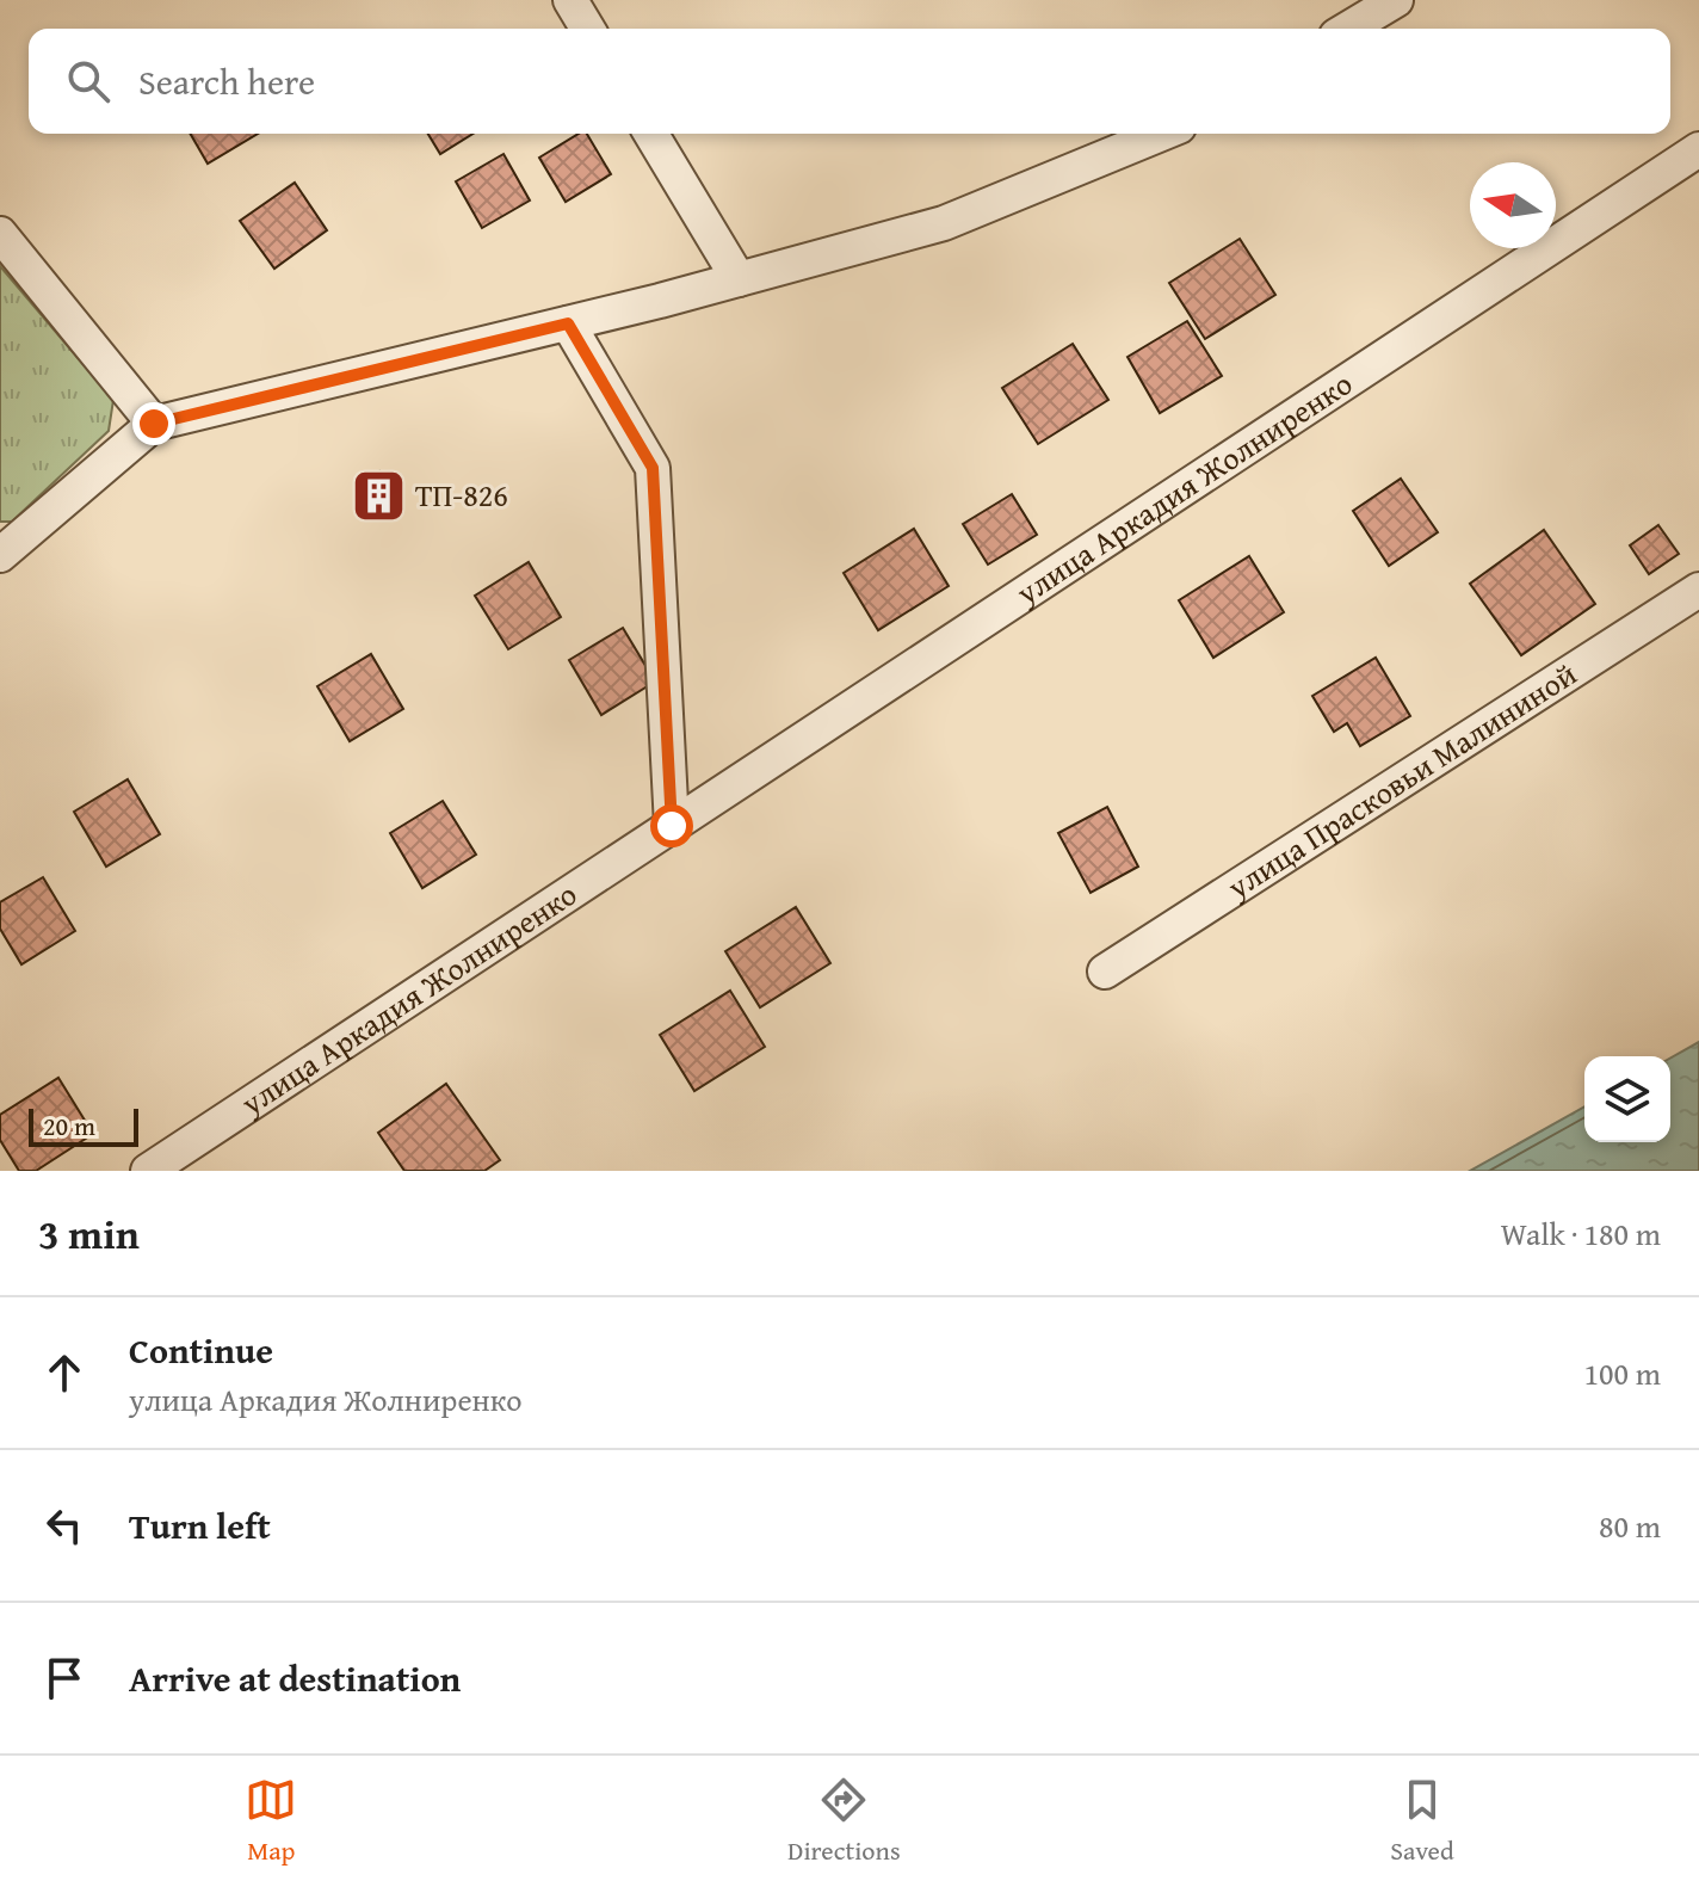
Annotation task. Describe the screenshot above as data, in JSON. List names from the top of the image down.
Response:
{
  "streets": {
    "street": ["улица Аркадия Жолниренко", "улица Прасковьи Малининой"]
  },
  "places": {
    "building": ["ТП-826"]
  },
  "scale_bar": "20 m",
  "north": "left",
  "page": {
    "search": "Search here",
    "scale": "20 m",
    "heading": ["3 min", "Walk · 180 m"],
    "list": [
      ["Continue", "улица Аркадия Жолниренко", "100 m"],
      ["Turn left", "80 m"],
      "Arrive at destination"
    ],
    "nav": ["Map", "Directions", "Saved"]
  }
}
